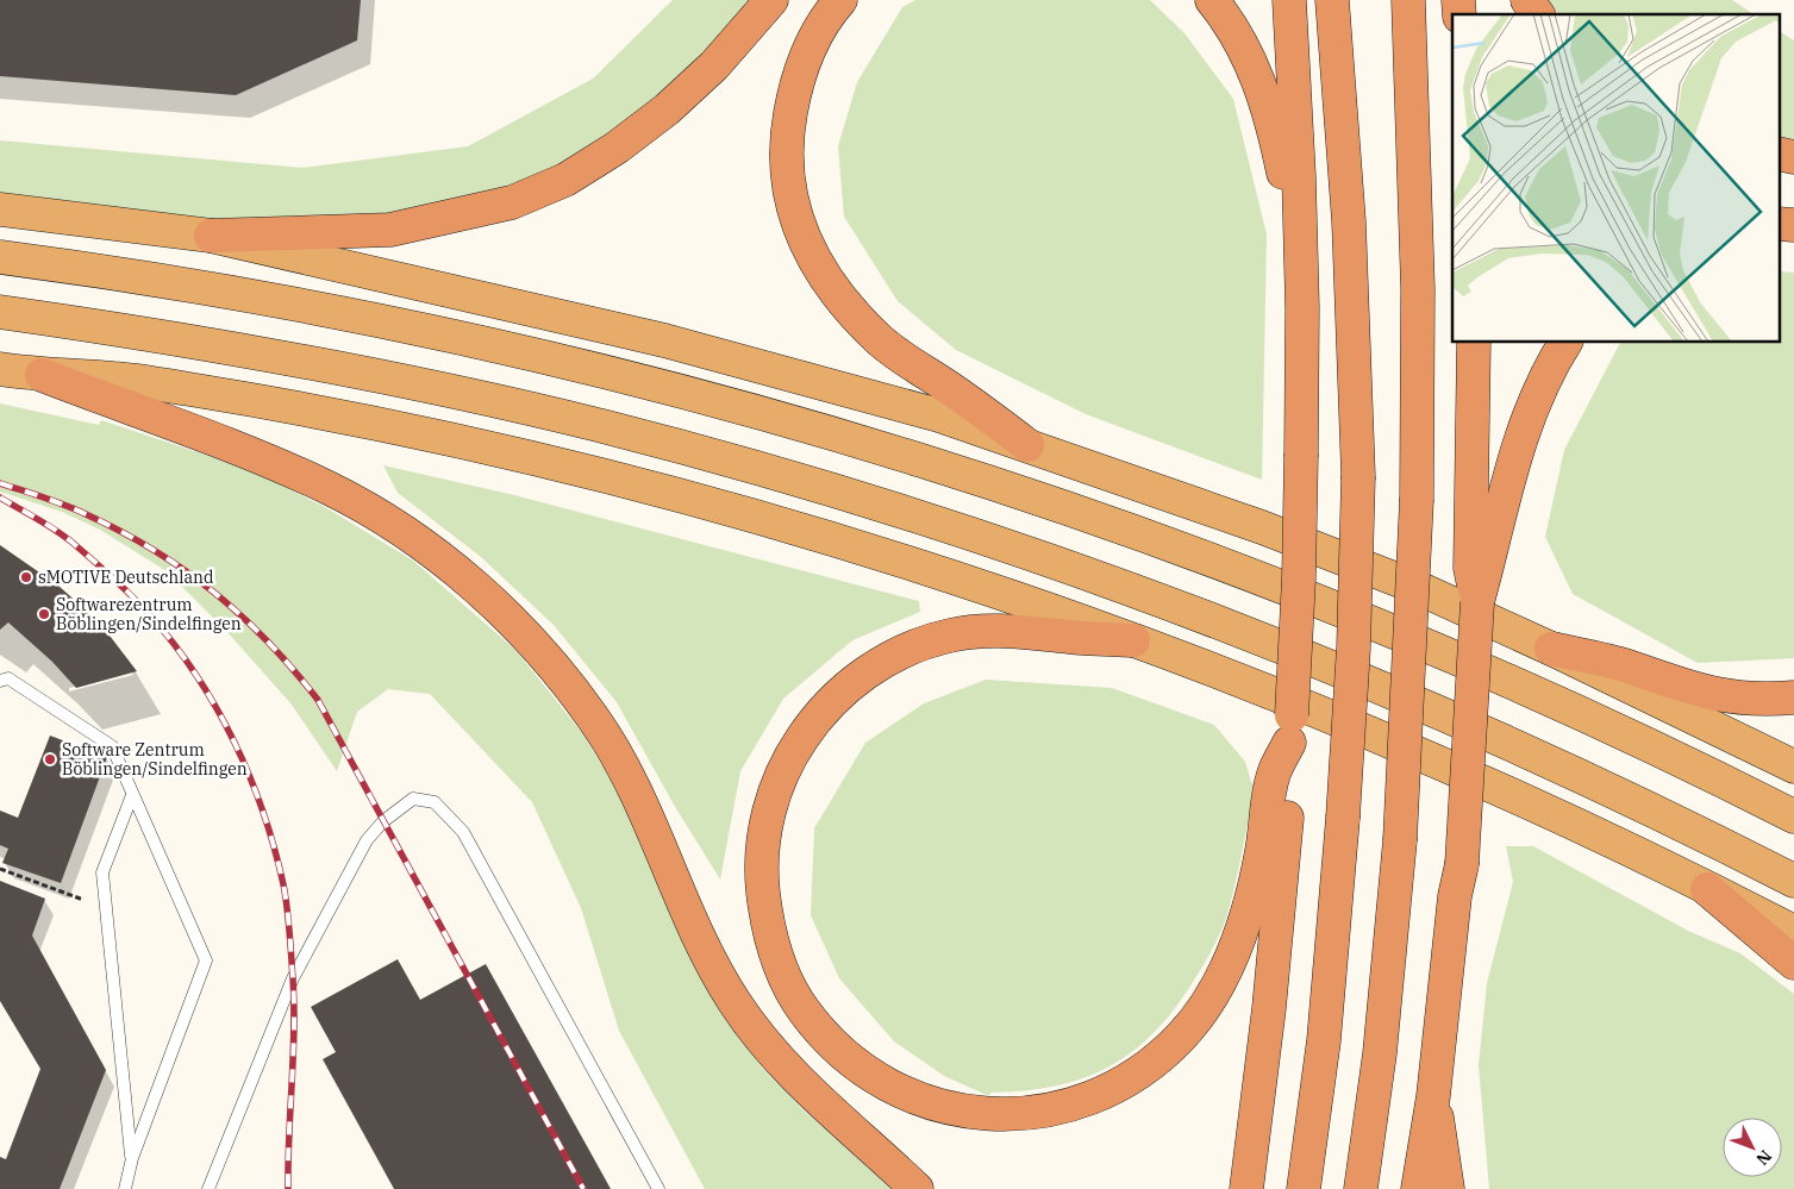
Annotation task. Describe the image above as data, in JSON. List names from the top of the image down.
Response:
{
  "places": ["sMOTIVE Deutschland", "Softwarezentrum Böblingen/Sindelfingen", "Software Zentrum Böblingen/Sindelfingen"],
  "north": "bottom right"
}
